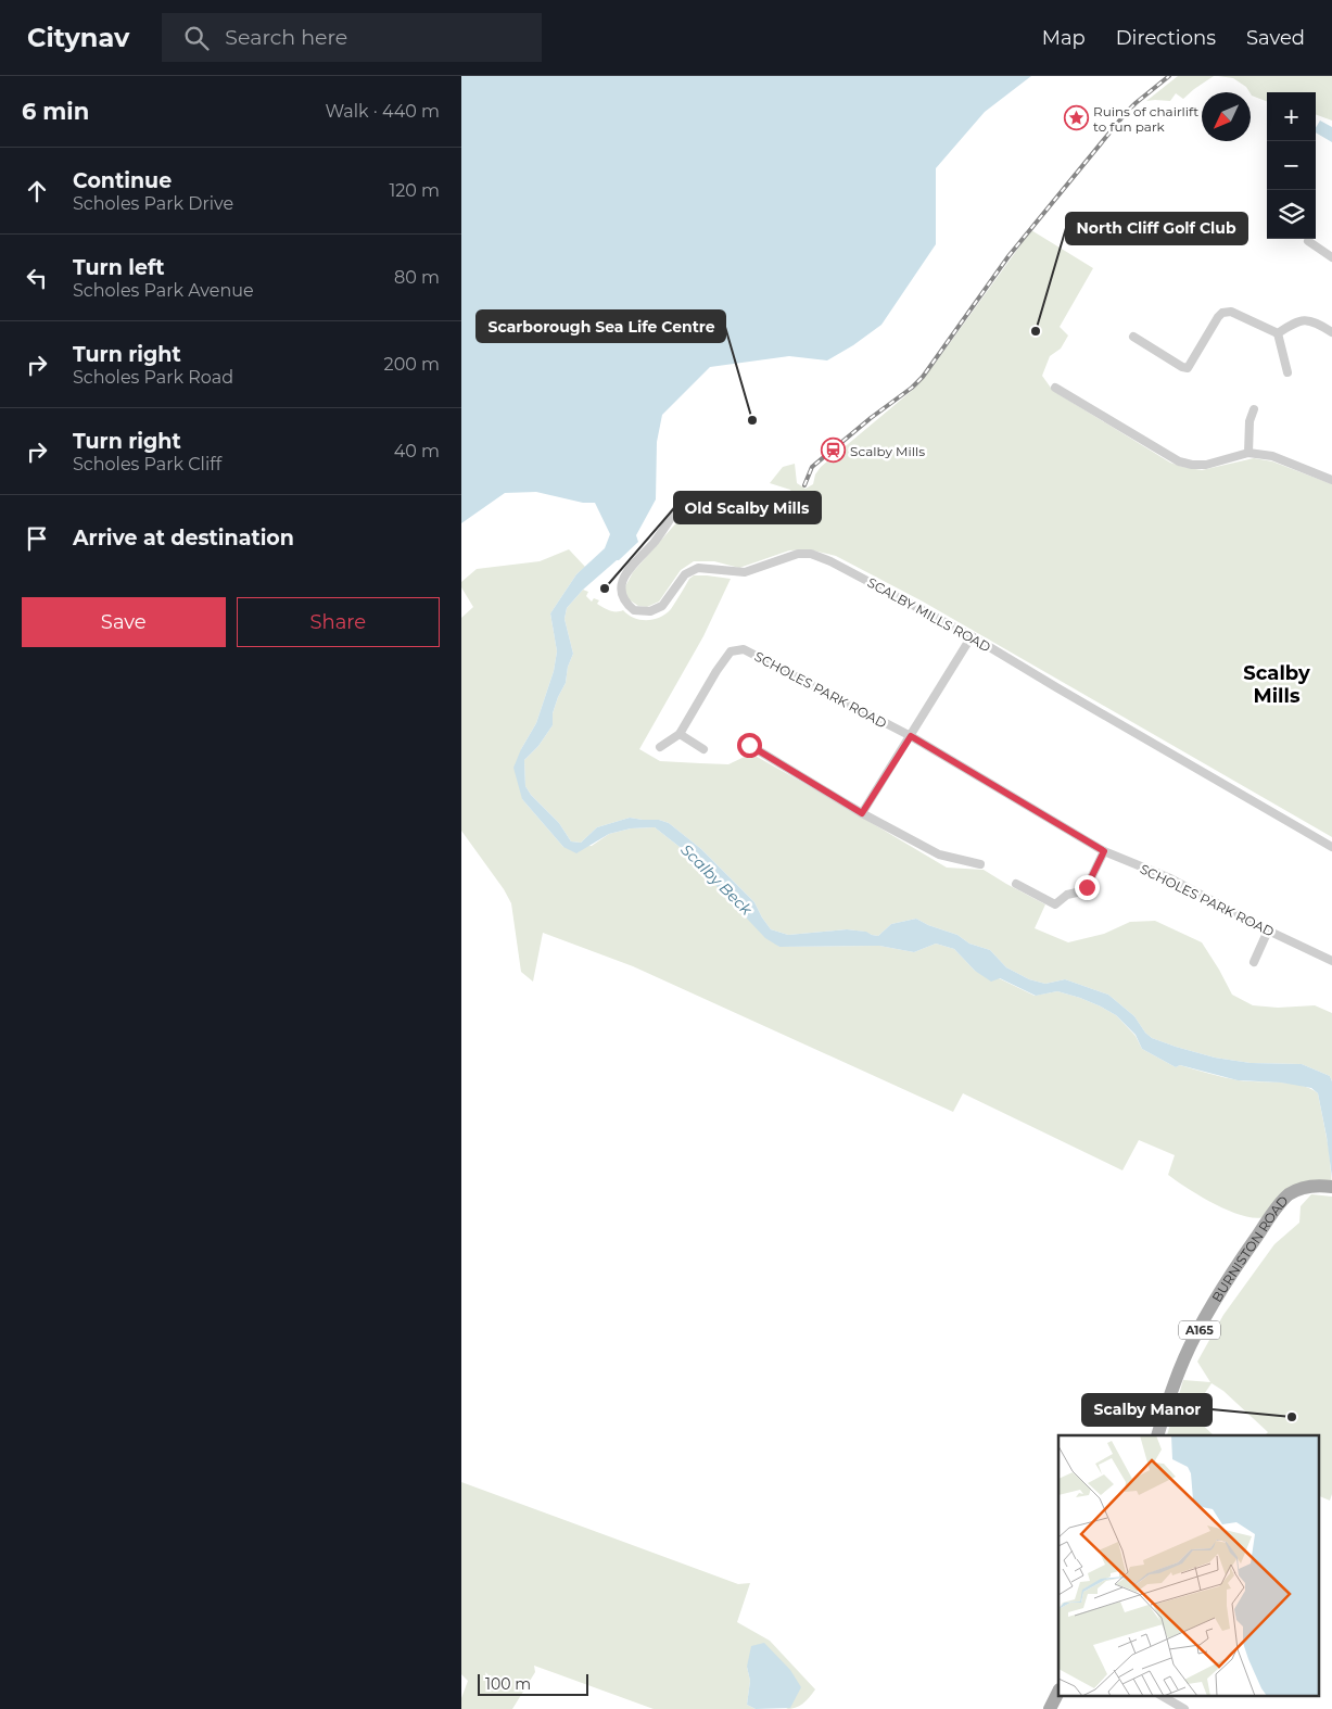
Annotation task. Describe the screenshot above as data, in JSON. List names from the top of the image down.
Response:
{
  "streets": {
    "main road": ["BURNISTON ROAD", "A165"],
    "street": ["SCALBY MILLS ROAD", "SCHOLES PARK ROAD"]
  },
  "districts": ["Scalby Mills"],
  "water": ["Scalby Beck"],
  "places": {
    "place": ["Ruins of chairlift to fun park"],
    "other": [
      "North Cliff Golf Club",
      "Scarborough Sea Life Centre",
      "Old Scalby Mills",
      "Scalby Manor"
    ],
    "station": ["Scalby Mills"]
  },
  "scale_bar": "100 m",
  "north": "bottom left",
  "page": {
    "header": "Citynav",
    "search": "Search here",
    "nav": ["Map", "Directions", "Saved"],
    "heading": ["6 min", "Walk · 440 m"],
    "map_buttons": ["+", "−"],
    "list": [
      ["Continue", "Scholes Park Drive", "120 m"],
      ["Turn left", "Scholes Park Avenue", "80 m"],
      ["Turn right", "Scholes Park Road", "200 m"],
      ["Turn right", "Scholes Park Cliff", "40 m"],
      "Arrive at destination"
    ],
    "buttons": ["Save", "Share"],
    "scale": "100 m"
  }
}
